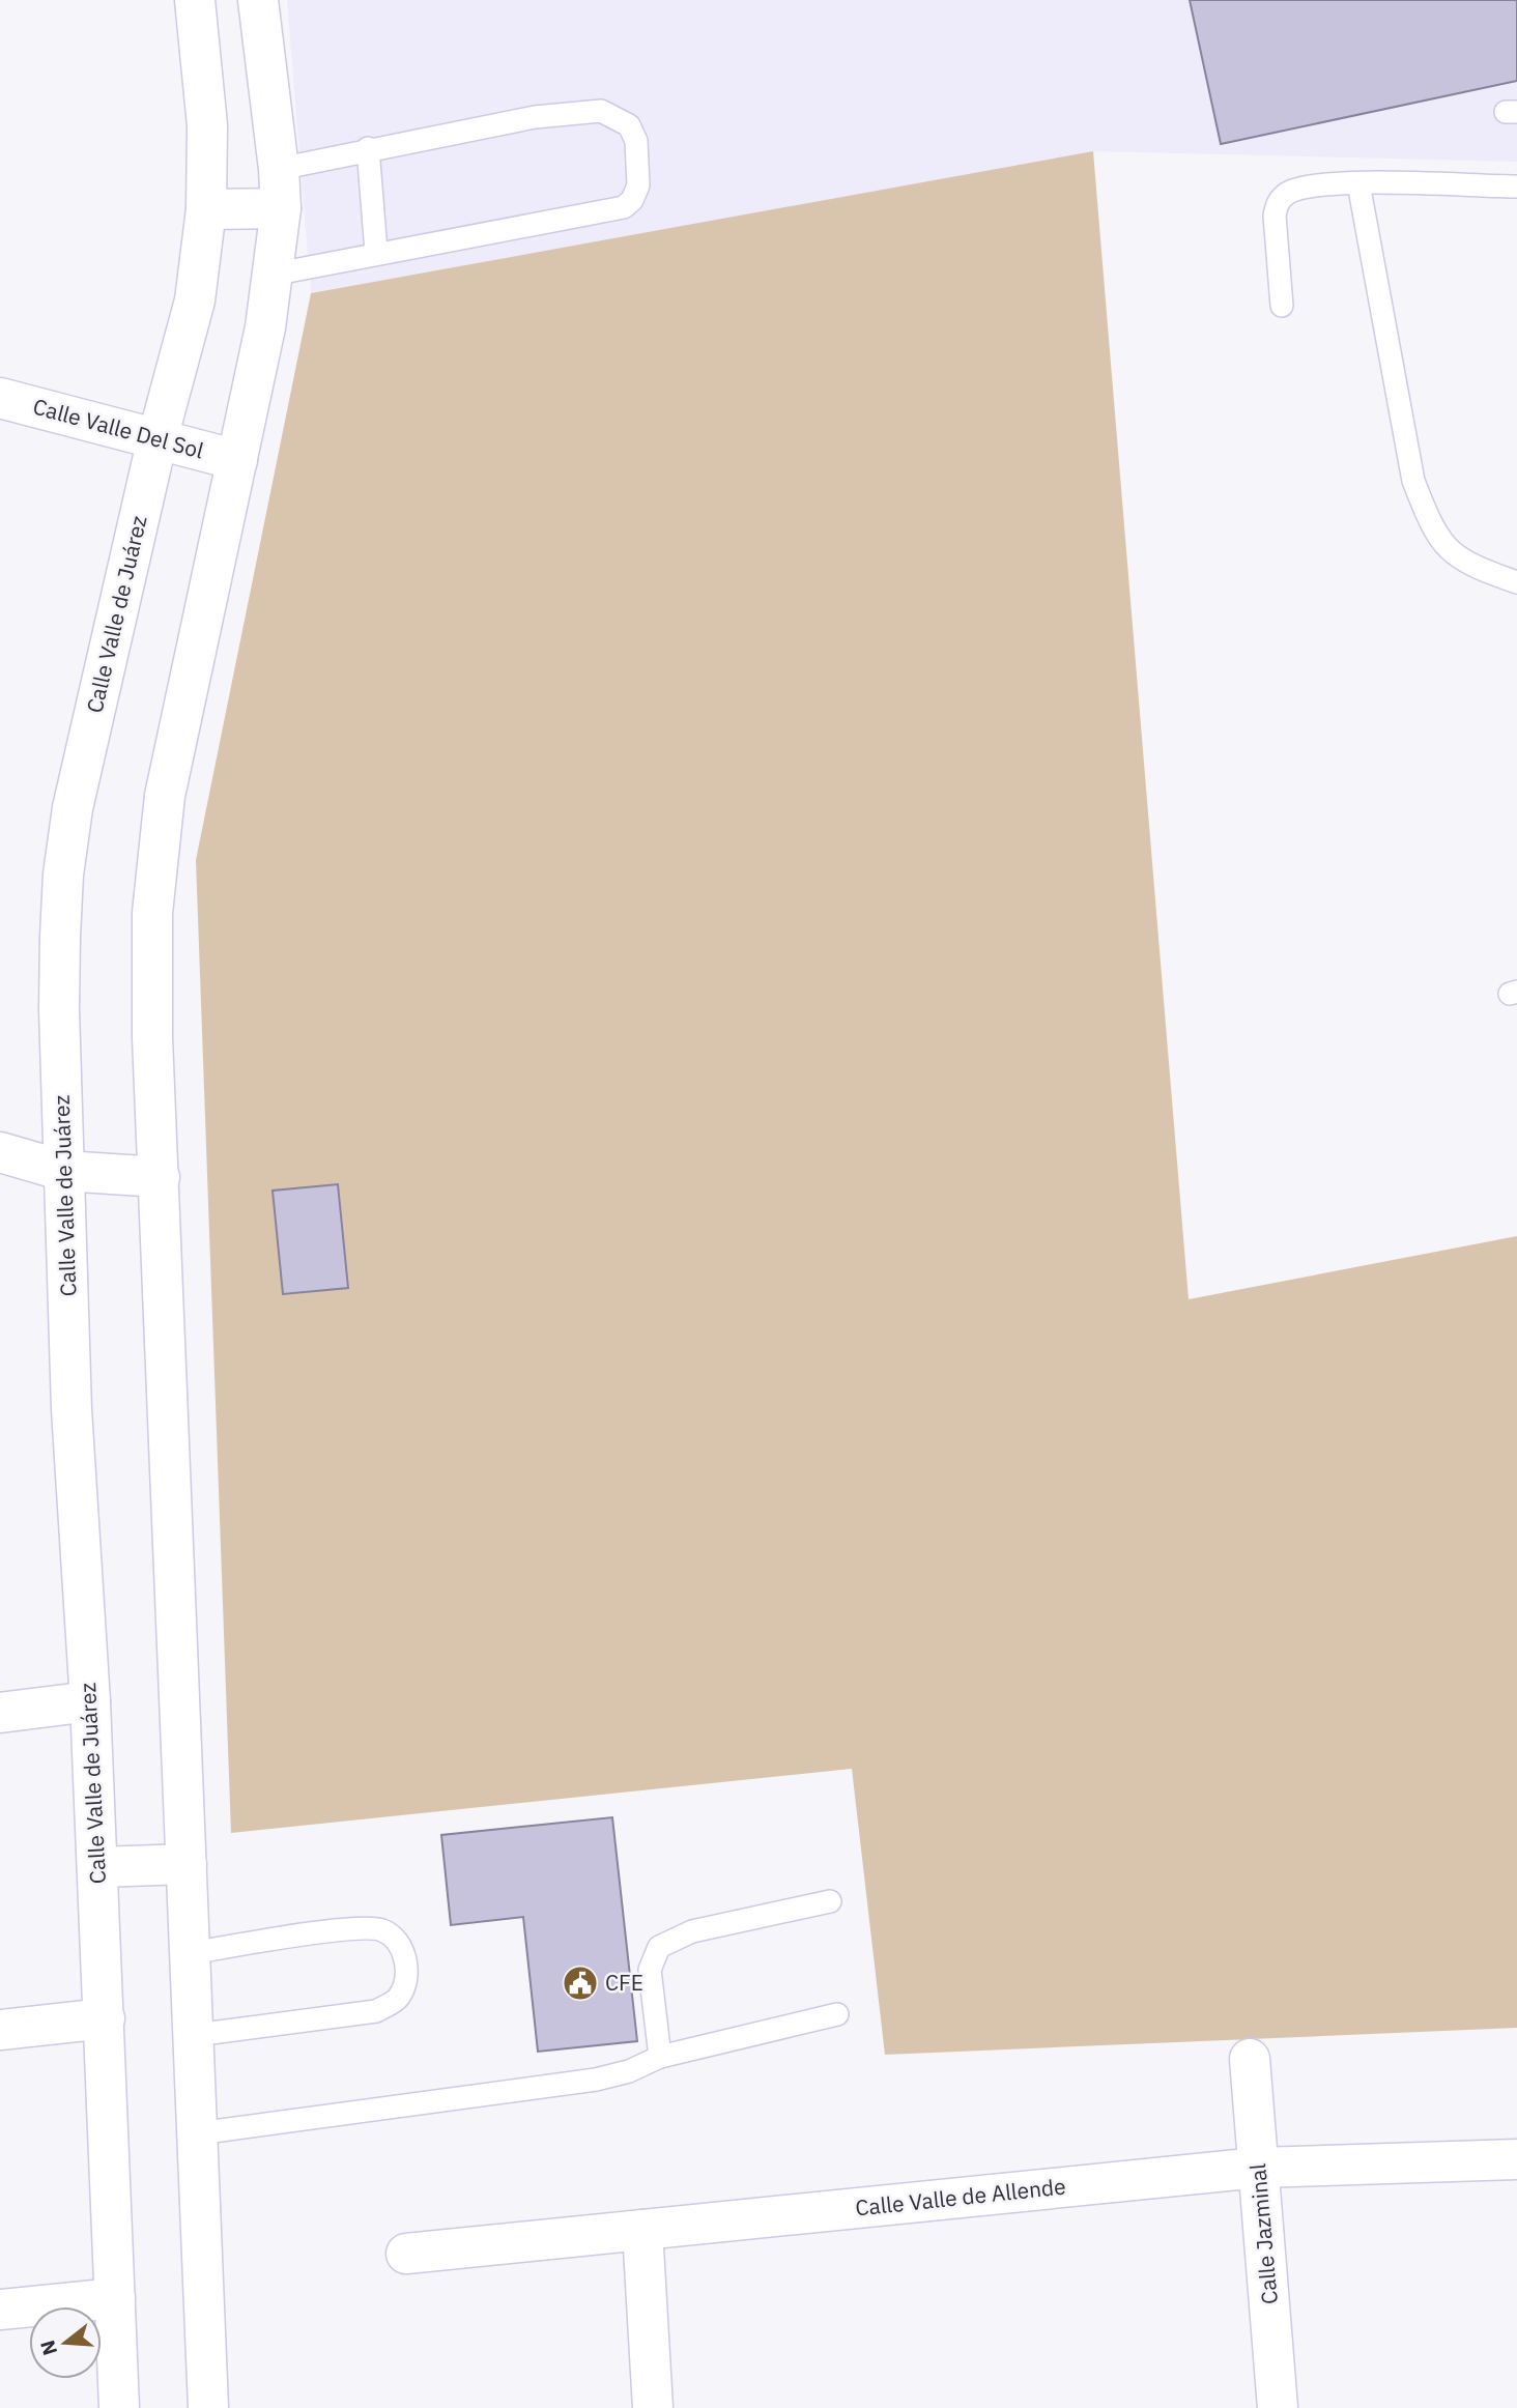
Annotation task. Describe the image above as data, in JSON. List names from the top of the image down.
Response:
{
  "streets": {
    "street": [
      "Calle Valle Del Sol",
      "Calle Valle de Juárez",
      "Calle Valle de Allende",
      "Calle Jazminal"
    ]
  },
  "crossings": [
    ["Calle Valle Del Sol", "Calle Valle de Juárez"],
    ["Calle Valle de Allende", "Calle Jazminal"]
  ],
  "places": {
    "public building": ["CFE"]
  },
  "north": "left"
}
